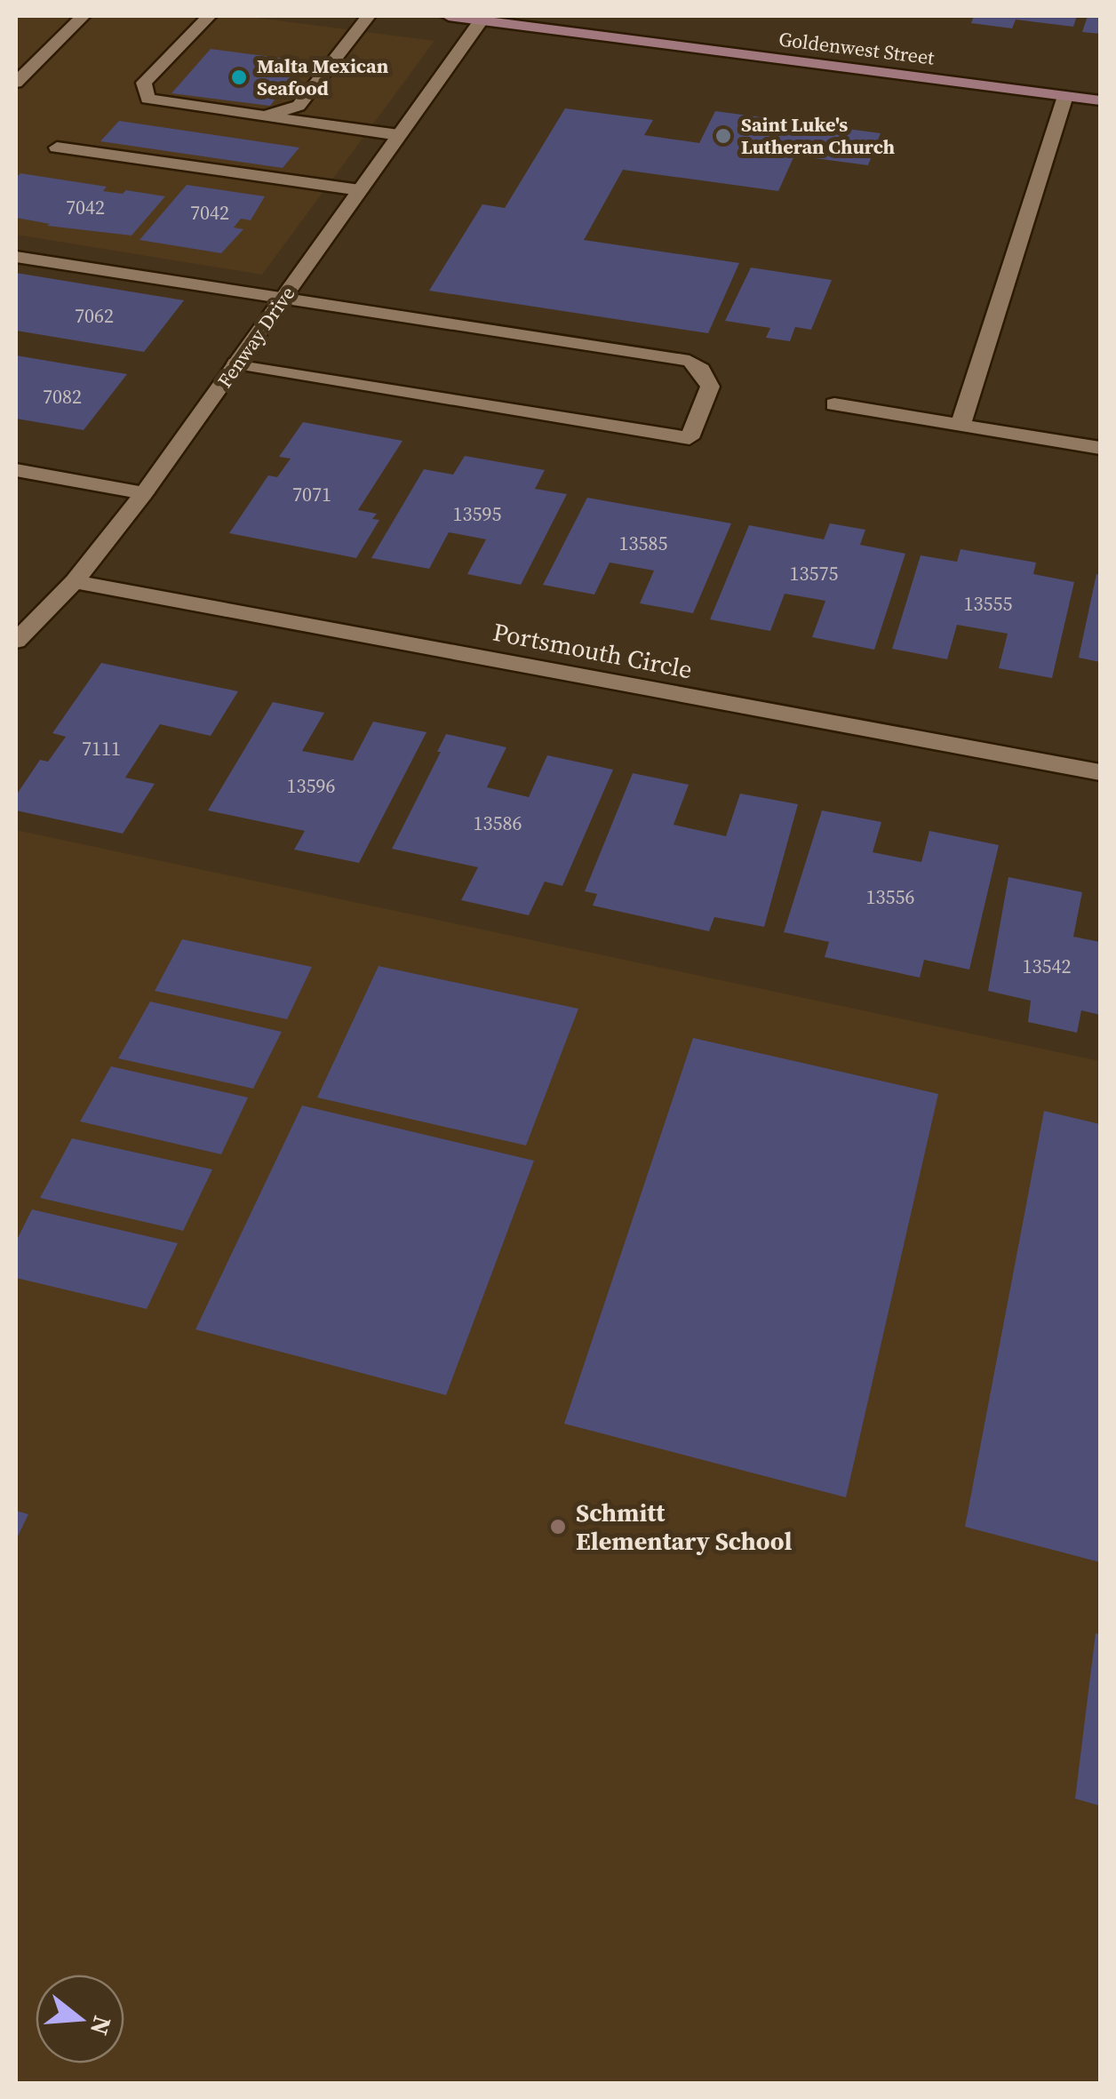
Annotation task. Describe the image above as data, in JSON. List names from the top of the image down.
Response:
{
  "streets": {
    "main road": ["Goldenwest Street"],
    "street": ["Fenway Drive", "Portsmouth Circle"]
  },
  "crossings": [
    ["Goldenwest Street", "Fenway Drive"],
    ["Fenway Drive", "Portsmouth Circle"]
  ],
  "places": ["Malta Mexican Seafood", "Saint Luke's Lutheran Church", "Schmitt Elementary School"],
  "house_numbers": [
    "7042",
    "7042",
    "7062",
    "7082",
    "7071",
    "13595",
    "13585",
    "13575",
    "13555",
    "7111",
    "13596",
    "13586",
    "13556",
    "13542"
  ],
  "north": "right"
}
